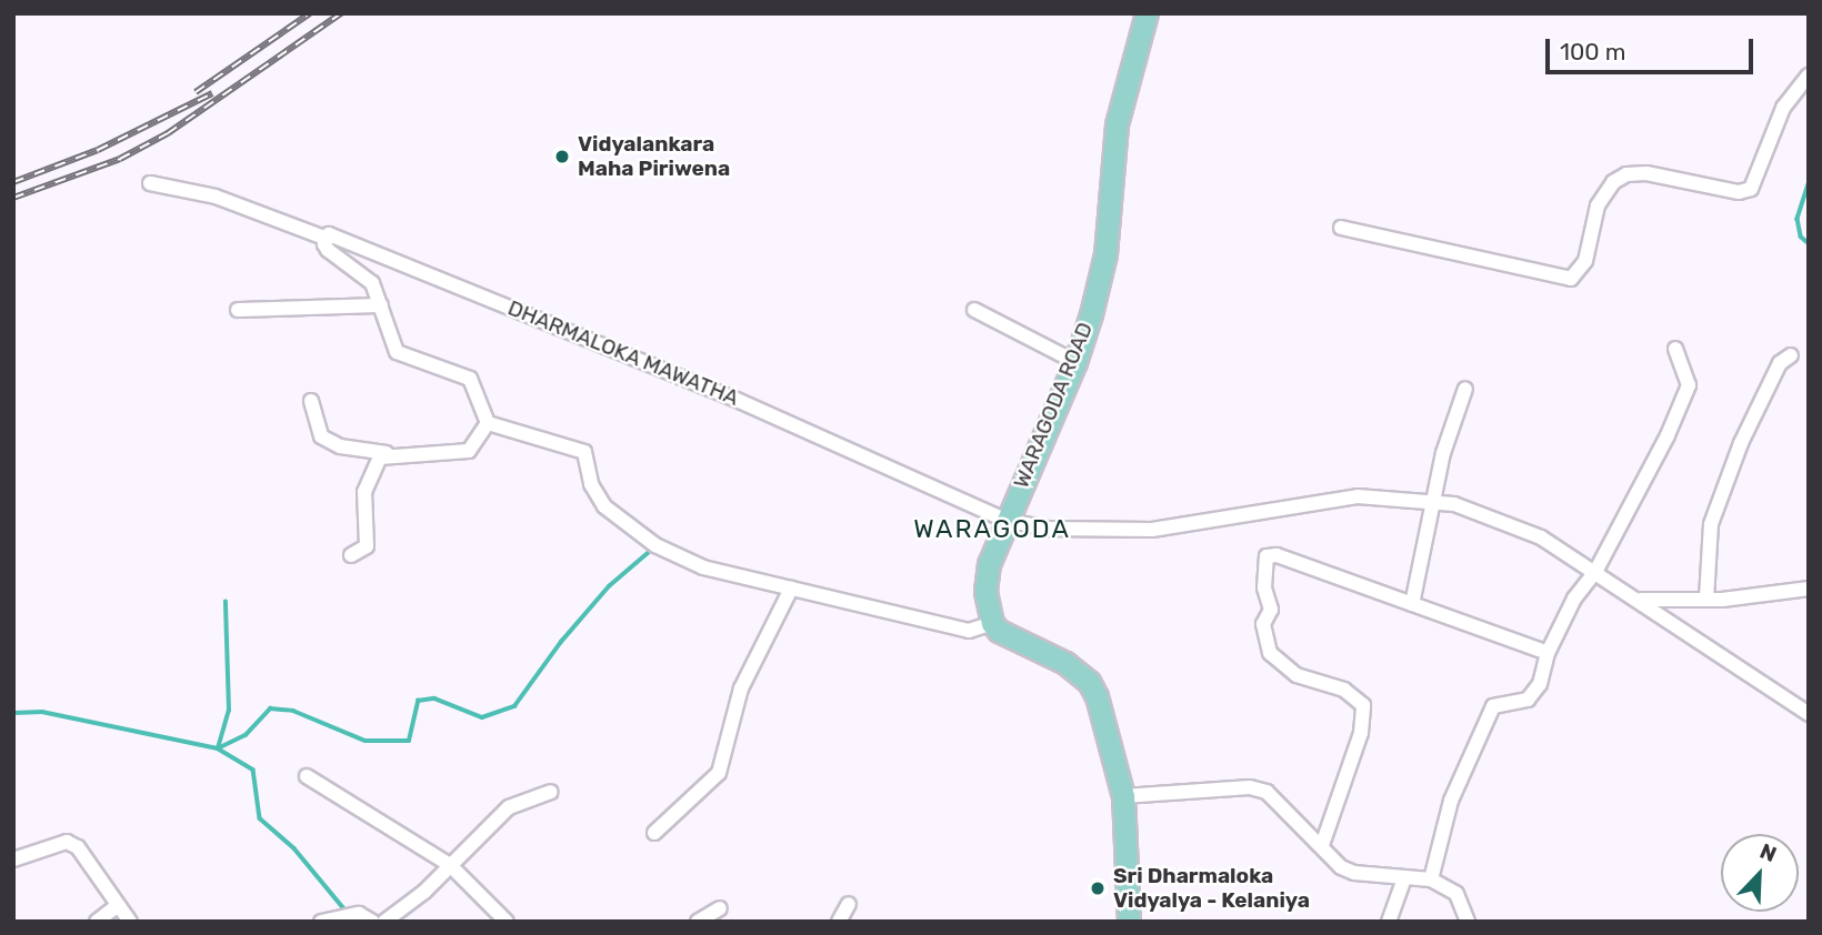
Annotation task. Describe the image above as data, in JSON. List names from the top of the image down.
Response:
{
  "streets": {
    "main road": ["WARAGODA ROAD"],
    "street": ["DHARMALOKA MAWATHA"]
  },
  "crossings": [
    ["DHARMALOKA MAWATHA", "WARAGODA ROAD"]
  ],
  "districts": ["WARAGODA"],
  "places": ["Vidyalankara Maha Piriwena", "Sri Dharmaloka Vidyalya - Kelaniya"],
  "scale_bar": "100 m",
  "north": "top right"
}
